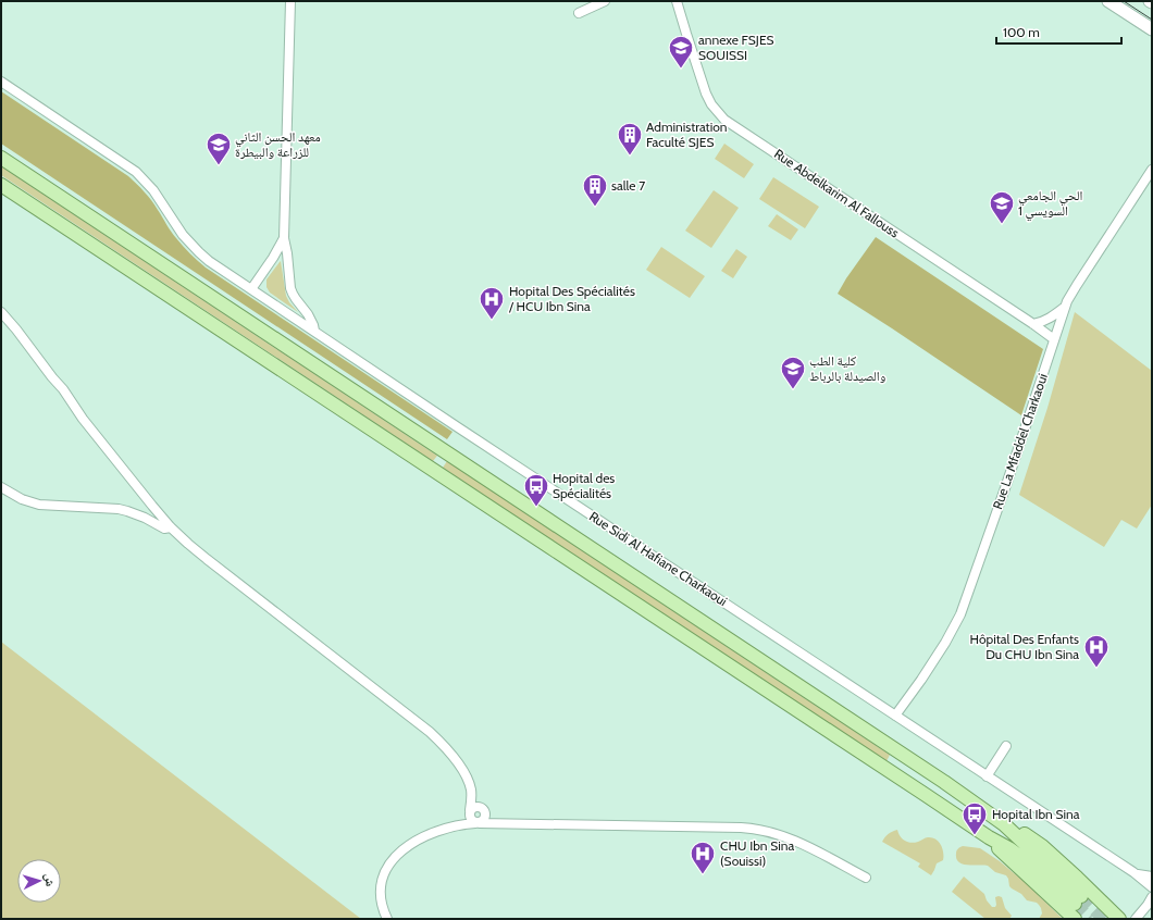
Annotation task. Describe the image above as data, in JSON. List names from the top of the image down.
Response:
{
  "streets": {
    "street": ["Rue Abdelkarim Al Fallouss", "Rue La Mfaddel Charkaoui", "Rue Sidi Al Hafiane Charkaoui"]
  },
  "crossings": [
    ["Rue Abdelkarim Al Fallouss", "Rue La Mfaddel Charkaoui"],
    ["Rue La Mfaddel Charkaoui", "Rue Sidi Al Hafiane Charkaoui"]
  ],
  "places": {
    "school or university": [
      "annexe FSJES SOUISSI",
      "معهد الحسن الثاني للزراعة والبيطرة",
      "الحي الجامعي السويسي 1",
      "كلية الطب والصيدلة بالرباط"
    ],
    "building": ["Administration Faculté SJES", "salle 7"],
    "hospital": ["Hopital Des Spécialités / HCU Ibn Sina", "Hôpital Des Enfants Du CHU Ibn Sina", "CHU Ibn Sina (Souissi)"],
    "bus stop": ["Hopital des Spécialités", "Hopital Ibn Sina"]
  },
  "scale_bar": "100 m",
  "north": "right"
}
